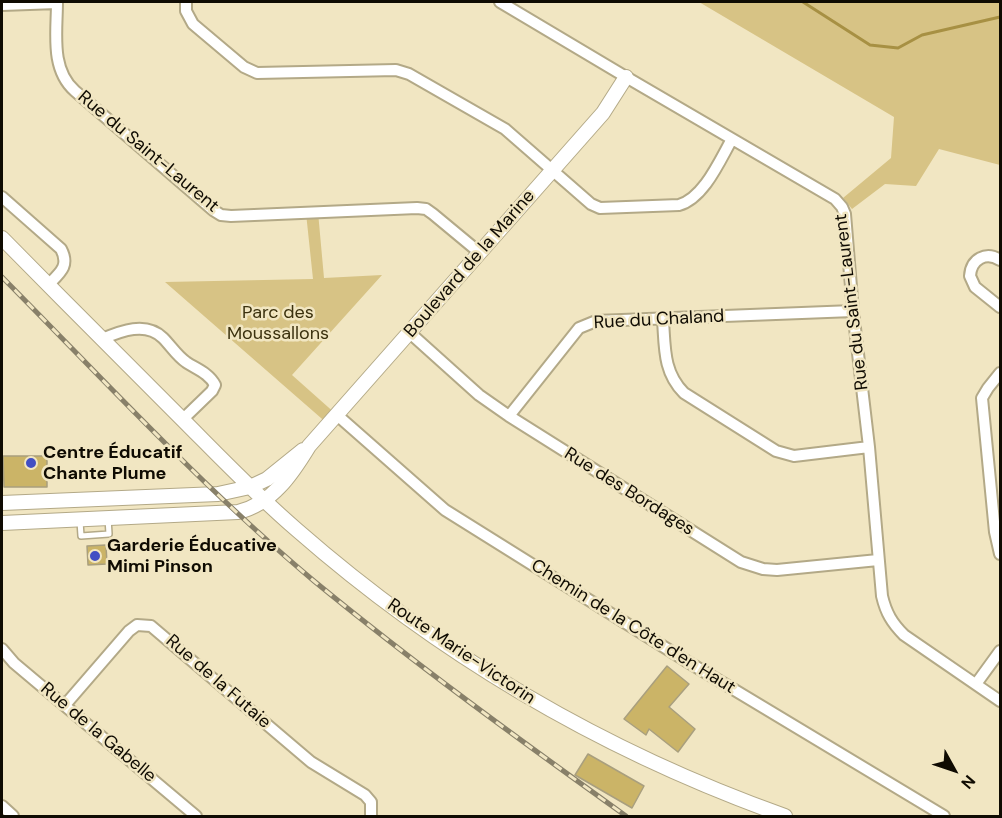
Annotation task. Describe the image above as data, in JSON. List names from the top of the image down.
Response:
{
  "streets": {
    "street": [
      "Rue du Saint-Laurent",
      "Boulevard de la Marine",
      "Rue du Chaland",
      "Rue des Bordages",
      "Chemin de la Côte d'en Haut",
      "Route Marie-Victorin",
      "Rue de la Futaie",
      "Rue de la Gabelle"
    ]
  },
  "crossings": [
    ["Rue du Saint-Laurent", "Boulevard de la Marine"],
    ["Rue du Saint-Laurent", "Rue du Chaland"],
    ["Rue du Saint-Laurent", "Rue des Bordages"],
    ["Boulevard de la Marine", "Rue des Bordages"],
    ["Boulevard de la Marine", "Chemin de la Côte d'en Haut"],
    ["Boulevard de la Marine", "Route Marie-Victorin"],
    ["Rue du Chaland", "Rue des Bordages"],
    ["Rue de la Futaie", "Rue de la Gabelle"]
  ],
  "parks": ["Parc des Moussallons"],
  "places": ["Centre Éducatif Chante Plume", "Garderie Éducative Mimi Pinson"],
  "north": "bottom right"
}
